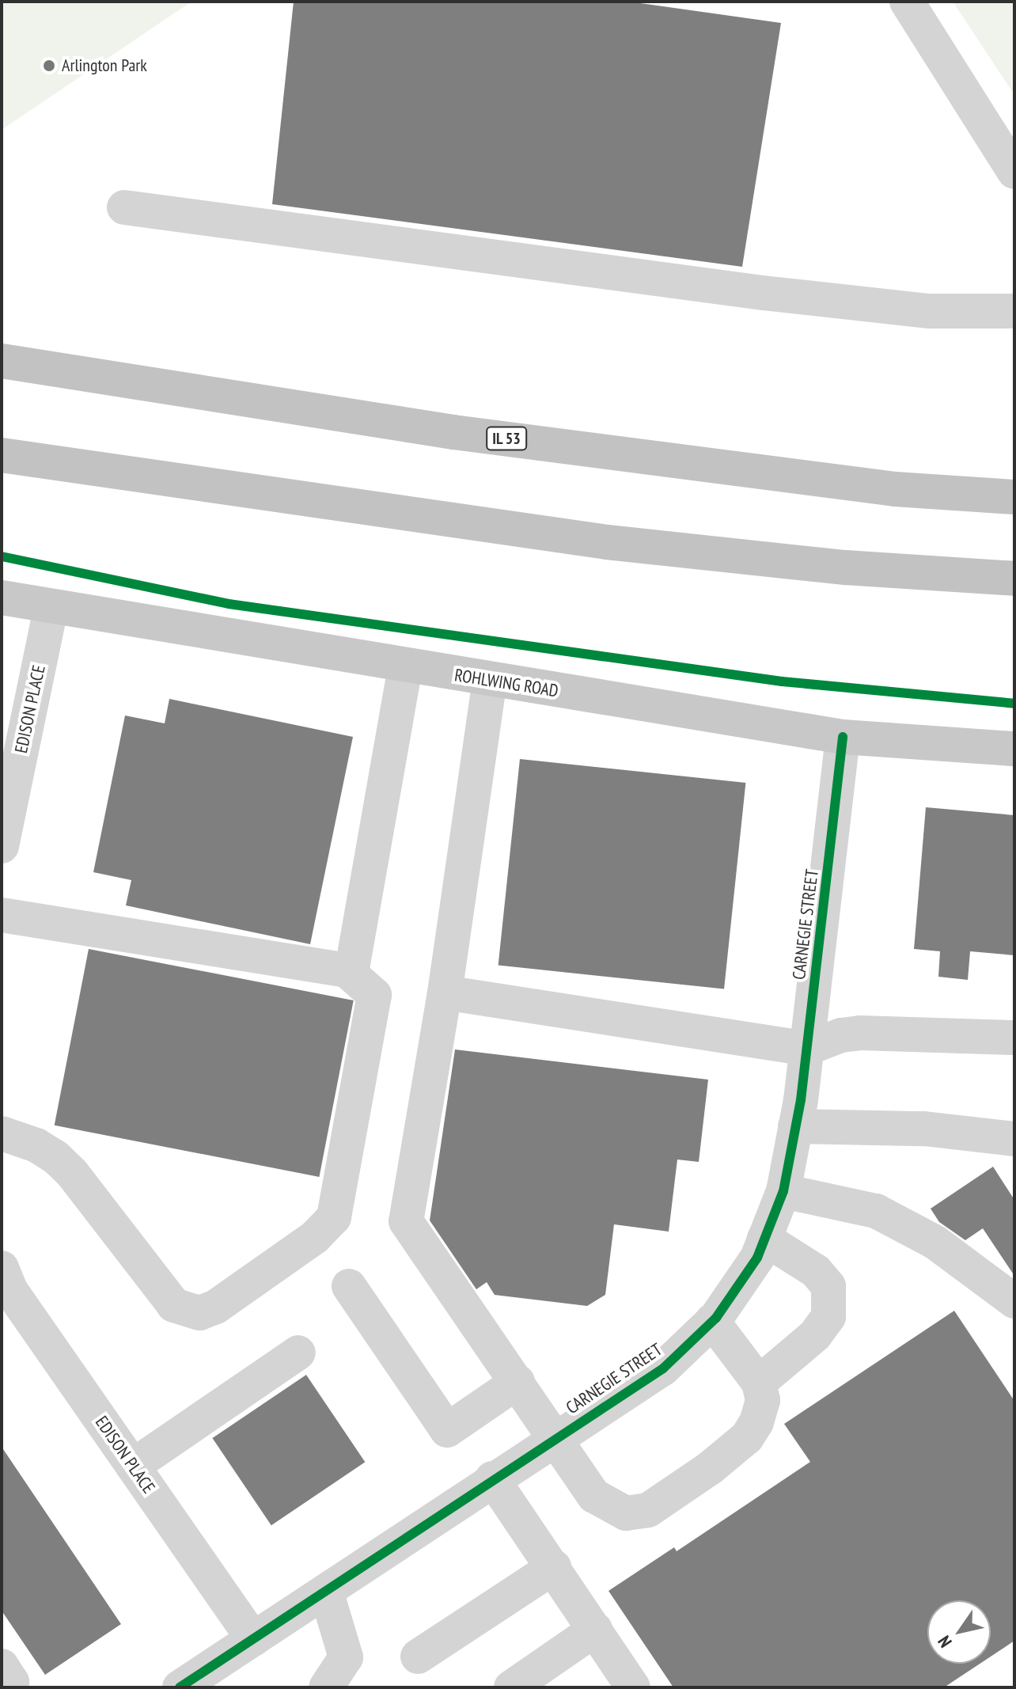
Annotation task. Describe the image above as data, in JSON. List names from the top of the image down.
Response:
{
  "streets": {
    "highway": ["IL 53"],
    "main road": ["ROHLWING ROAD"],
    "street": ["EDISON PLACE", "CARNEGIE STREET"]
  },
  "crossings": [
    ["ROHLWING ROAD", "EDISON PLACE"],
    ["ROHLWING ROAD", "CARNEGIE STREET"],
    ["EDISON PLACE", "CARNEGIE STREET"]
  ],
  "places": ["Arlington Park"],
  "north": "bottom left"
}
